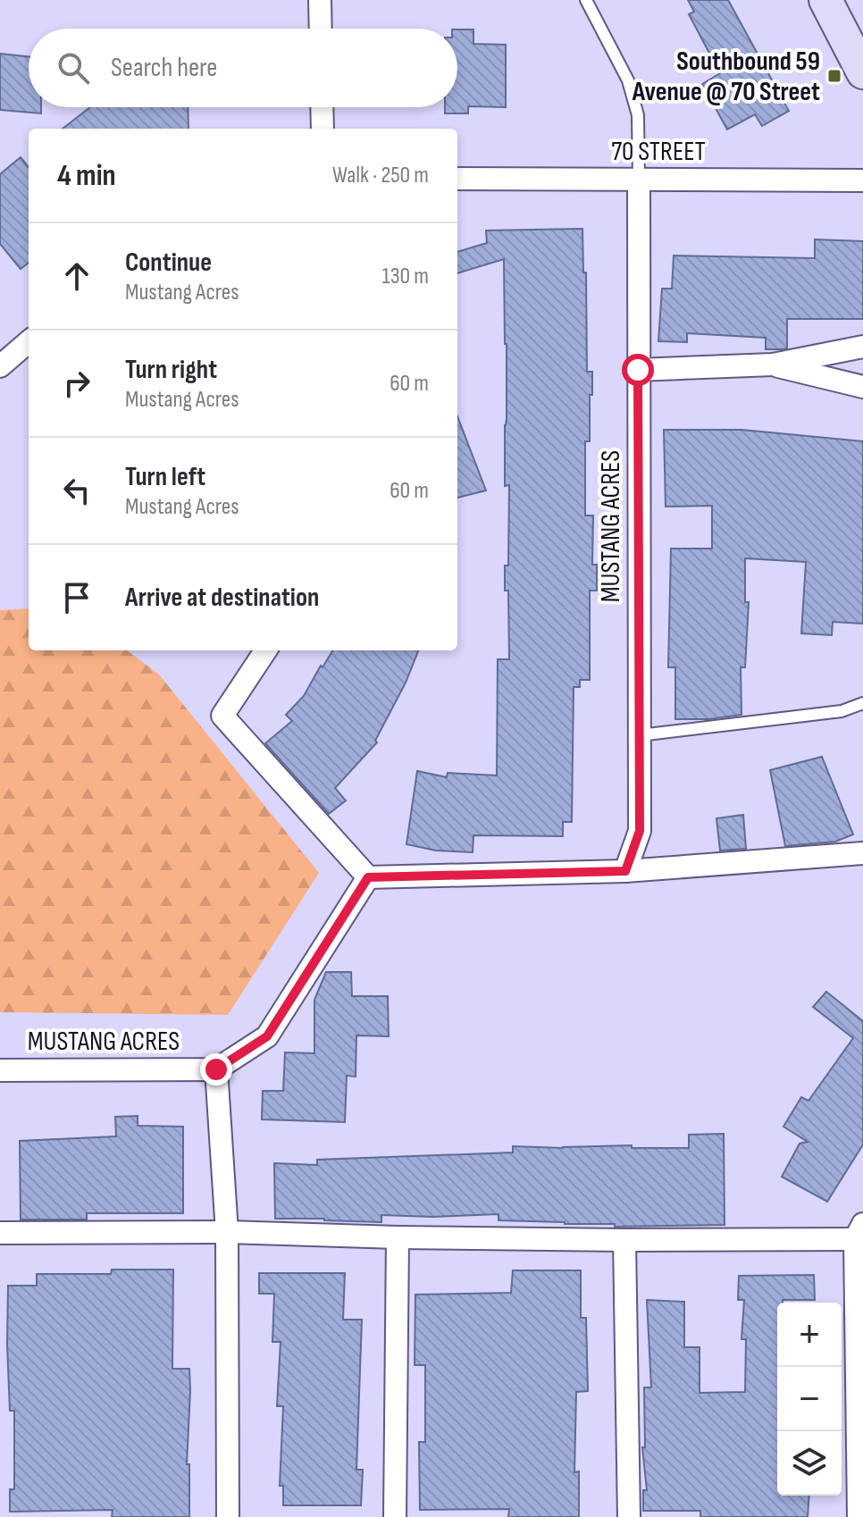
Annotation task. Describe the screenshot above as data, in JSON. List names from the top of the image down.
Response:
{
  "streets": {
    "street": ["70 STREET", "MUSTANG ACRES"]
  },
  "crossings": [
    ["70 STREET", "MUSTANG ACRES"]
  ],
  "places": {
    "transit": ["Southbound 59 Avenue @ 70 Street"]
  },
  "page": {
    "search": "Search here",
    "heading": ["4 min", "Walk · 250 m"],
    "list": [
      ["Continue", "Mustang Acres", "130 m"],
      ["Turn right", "Mustang Acres", "60 m"],
      ["Turn left", "Mustang Acres", "60 m"],
      "Arrive at destination"
    ],
    "map_buttons": ["+", "−"]
  }
}
